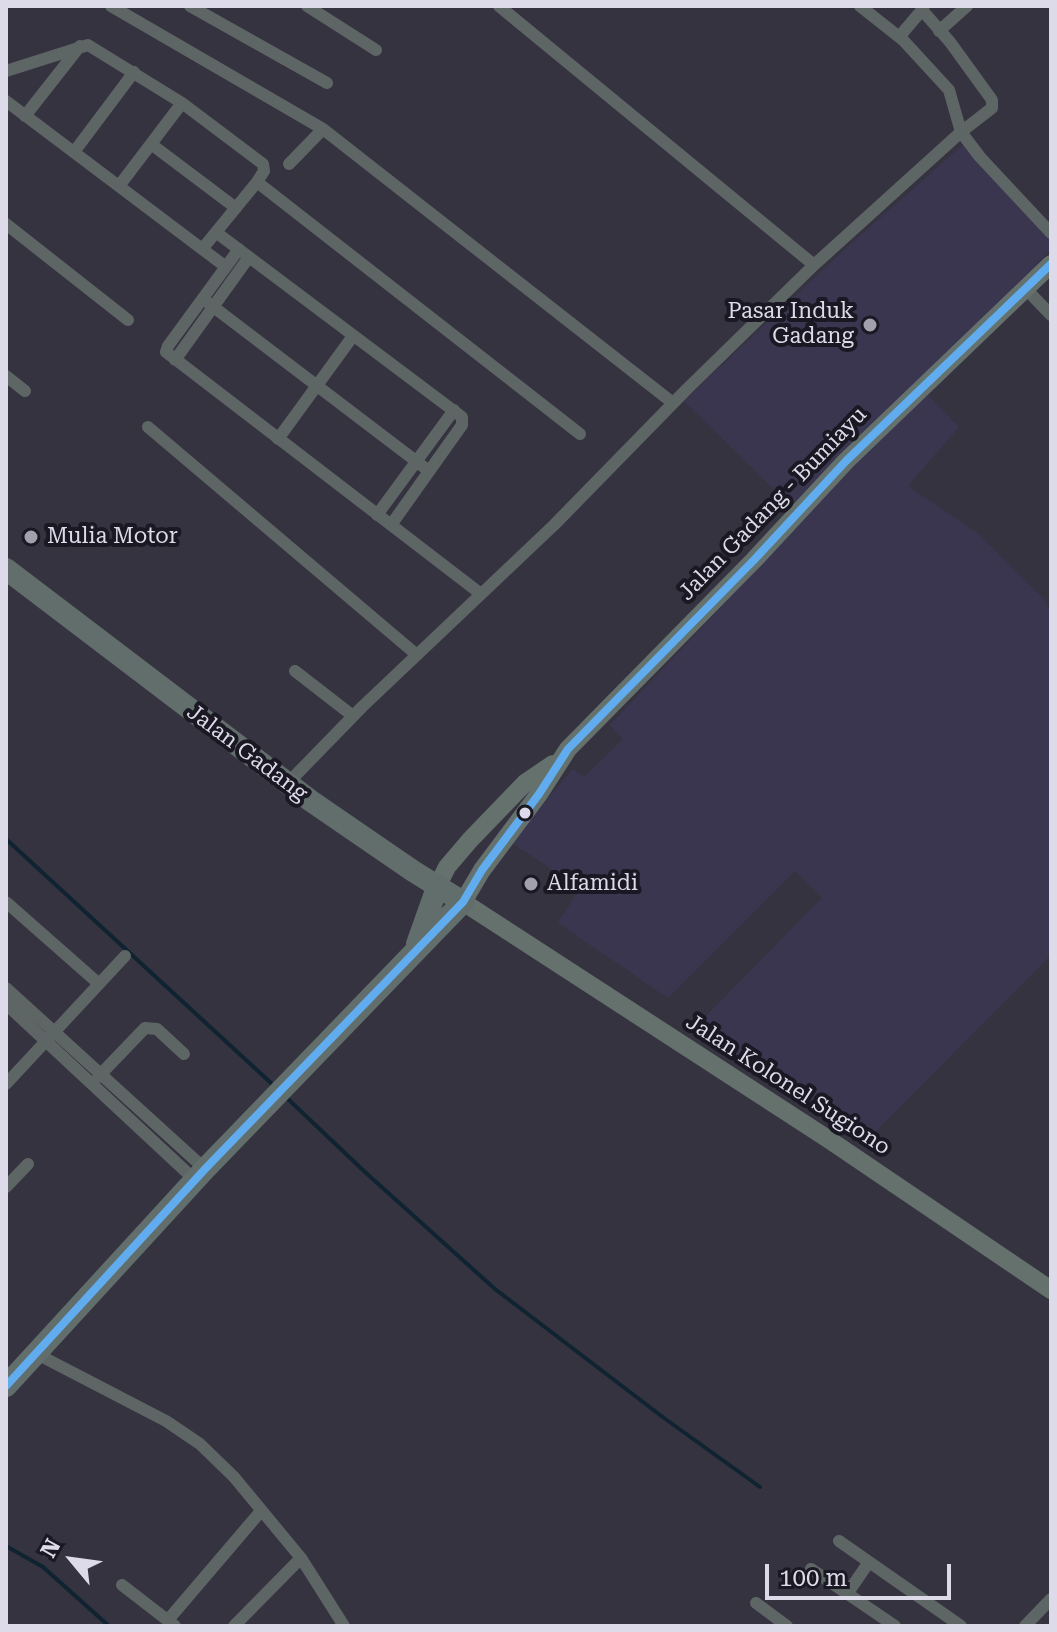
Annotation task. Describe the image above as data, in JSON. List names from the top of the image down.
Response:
{
  "streets": {
    "highway": ["Jalan Gadang"],
    "main road": ["Jalan Gadang - Bumiayu", "Jalan Kolonel Sugiono"]
  },
  "crossings": [
    ["Jalan Gadang - Bumiayu", "Jalan Gadang"],
    ["Jalan Gadang", "Jalan Kolonel Sugiono"]
  ],
  "places": ["Pasar Induk Gadang", "Mulia Motor", "Alfamidi"],
  "scale_bar": "100 m",
  "north": "top left"
}
